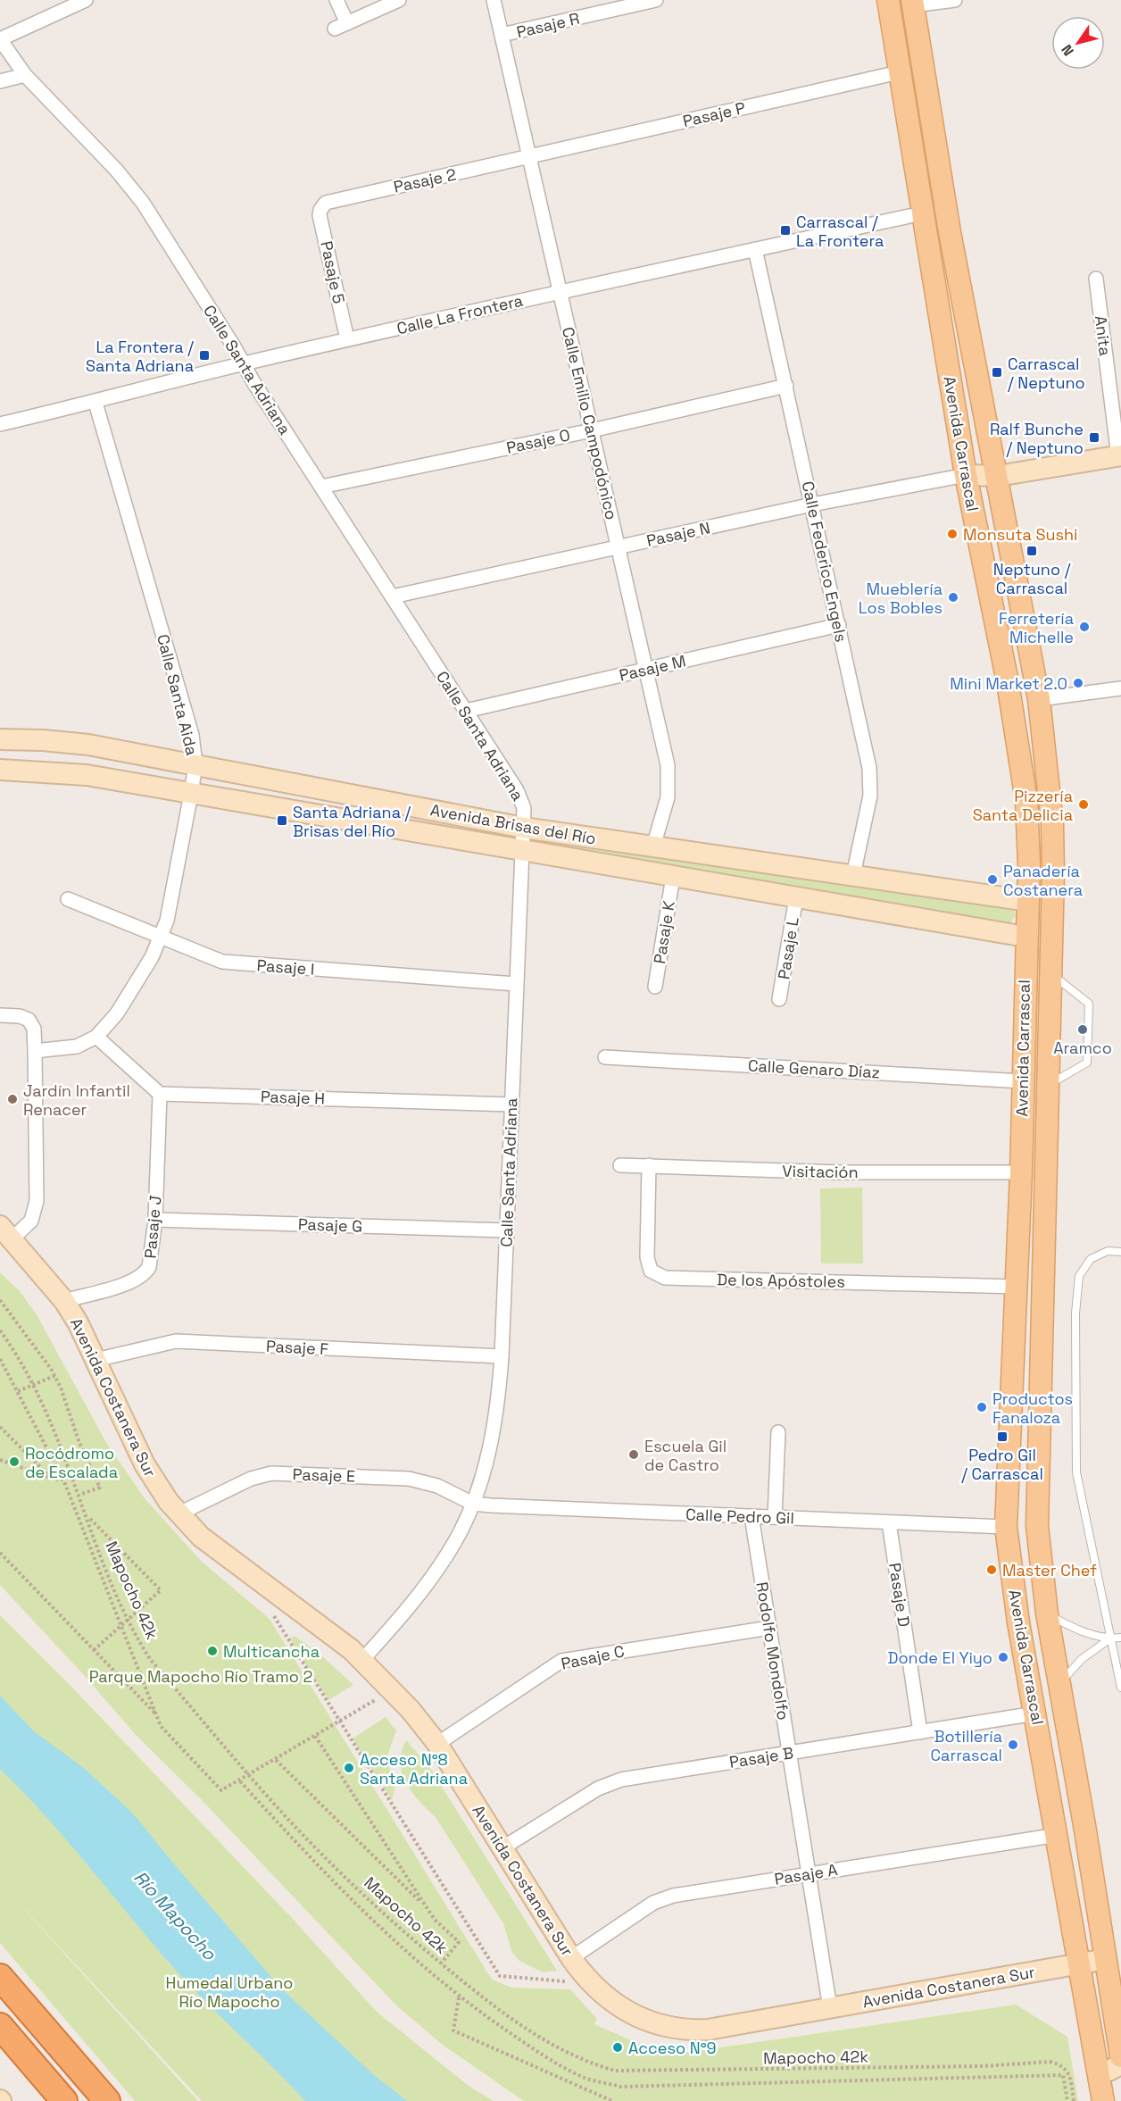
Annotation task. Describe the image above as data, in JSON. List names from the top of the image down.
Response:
{
  "streets": {
    "main road": ["Avenida Carrascal"],
    "street": [
      "Pasaje R",
      "Pasaje P",
      "Pasaje 2",
      "Pasaje 5",
      "Calle La Frontera",
      "Anita",
      "Calle Santa Adriana",
      "Calle Emilio Campodónico",
      "Pasaje O",
      "Pasaje N",
      "Calle Federico Engels",
      "Pasaje M",
      "Calle Santa Aida",
      "Avenida Brisas del Río",
      "Pasaje K",
      "Pasaje L",
      "Pasaje I",
      "Calle Genaro Díaz",
      "Pasaje H",
      "Visitación",
      "Pasaje G",
      "Pasaje J",
      "De los Apóstoles",
      "Pasaje F",
      "Avenida Costanera Sur",
      "Pasaje E",
      "Calle Pedro Gil",
      "Pasaje D",
      "Rodolfo Mondolfo",
      "Pasaje C",
      "Pasaje B",
      "Pasaje A"
    ],
    "path": ["Mapocho 42k"]
  },
  "crossings": [
    ["Pasaje R", "Calle Emilio Campodónico"],
    ["Pasaje P", "Pasaje 2"],
    ["Pasaje P", "Calle Emilio Campodónico"],
    ["Pasaje P", "Avenida Carrascal"],
    ["Pasaje 2", "Pasaje 5"],
    ["Pasaje 2", "Calle Emilio Campodónico"],
    ["Pasaje 5", "Calle La Frontera"],
    ["Calle La Frontera", "Calle Santa Adriana"],
    ["Calle La Frontera", "Calle Emilio Campodónico"],
    ["Calle La Frontera", "Avenida Carrascal"],
    ["Calle La Frontera", "Calle Federico Engels"],
    ["Calle La Frontera", "Calle Santa Aida"],
    ["Calle Santa Adriana", "Pasaje O"],
    ["Calle Santa Adriana", "Pasaje N"],
    ["Calle Santa Adriana", "Pasaje M"],
    ["Calle Santa Adriana", "Avenida Brisas del Río"],
    ["Calle Santa Adriana", "Pasaje I"],
    ["Calle Santa Adriana", "Pasaje H"],
    ["Calle Santa Adriana", "Pasaje G"],
    ["Calle Santa Adriana", "Pasaje F"],
    ["Calle Santa Adriana", "Avenida Costanera Sur"],
    ["Calle Santa Adriana", "Pasaje E"],
    ["Calle Santa Adriana", "Calle Pedro Gil"],
    ["Calle Emilio Campodónico", "Pasaje O"],
    ["Calle Emilio Campodónico", "Pasaje N"],
    ["Calle Emilio Campodónico", "Pasaje M"],
    ["Calle Emilio Campodónico", "Avenida Brisas del Río"],
    ["Pasaje O", "Calle Federico Engels"],
    ["Avenida Carrascal", "Pasaje N"],
    ["Avenida Carrascal", "Avenida Brisas del Río"],
    ["Avenida Carrascal", "Calle Genaro Díaz"],
    ["Avenida Carrascal", "Visitación"],
    ["Avenida Carrascal", "De los Apóstoles"],
    ["Avenida Carrascal", "Avenida Costanera Sur"],
    ["Avenida Carrascal", "Calle Pedro Gil"],
    ["Avenida Carrascal", "Pasaje B"],
    ["Avenida Carrascal", "Pasaje A"],
    ["Pasaje N", "Calle Federico Engels"],
    ["Calle Federico Engels", "Pasaje M"],
    ["Calle Federico Engels", "Avenida Brisas del Río"],
    ["Calle Santa Aida", "Avenida Brisas del Río"],
    ["Calle Santa Aida", "Pasaje I"],
    ["Avenida Brisas del Río", "Pasaje K"],
    ["Avenida Brisas del Río", "Pasaje L"],
    ["Pasaje H", "Pasaje J"],
    ["Visitación", "De los Apóstoles"],
    ["Pasaje G", "Pasaje J"],
    ["Pasaje J", "Avenida Costanera Sur"],
    ["Pasaje F", "Avenida Costanera Sur"],
    ["Avenida Costanera Sur", "Pasaje E"],
    ["Avenida Costanera Sur", "Rodolfo Mondolfo"],
    ["Avenida Costanera Sur", "Pasaje C"],
    ["Avenida Costanera Sur", "Pasaje B"],
    ["Avenida Costanera Sur", "Pasaje A"],
    ["Pasaje E", "Calle Pedro Gil"],
    ["Calle Pedro Gil", "Pasaje D"],
    ["Calle Pedro Gil", "Rodolfo Mondolfo"],
    ["Pasaje D", "Pasaje B"],
    ["Rodolfo Mondolfo", "Pasaje C"],
    ["Rodolfo Mondolfo", "Pasaje B"],
    ["Rodolfo Mondolfo", "Pasaje A"]
  ],
  "water": ["Río Mapocho"],
  "parks": ["Parque Mapocho Río Tramo 2", "Humedal Urbano Río Mapocho"],
  "places": {
    "transit": [
      "Carrascal / La Frontera",
      "La Frontera / Santa Adriana",
      "Carrascal / Neptuno",
      "Ralf Bunche / Neptuno",
      "Neptuno / Carrascal",
      "Santa Adriana / Brisas del Río",
      "Pedro Gil / Carrascal"
    ],
    "other": [
      "Monsuta Sushi",
      "Mueblería Los Bobles",
      "Ferretería Michelle",
      "Mini Market 2.0",
      "Pizzería Santa Delicia",
      "Panadería Costanera",
      "Aramco",
      "Jardín Infantil Renacer",
      "Productos Fanaloza",
      "Escuela Gil de Castro",
      "Rocódromo de Escalada",
      "Master Chef",
      "Multicancha",
      "Donde El Yiyo",
      "Botillería Carrascal",
      "Acceso N°8 Santa Adriana",
      "Acceso N°9"
    ]
  },
  "north": "bottom left"
}
